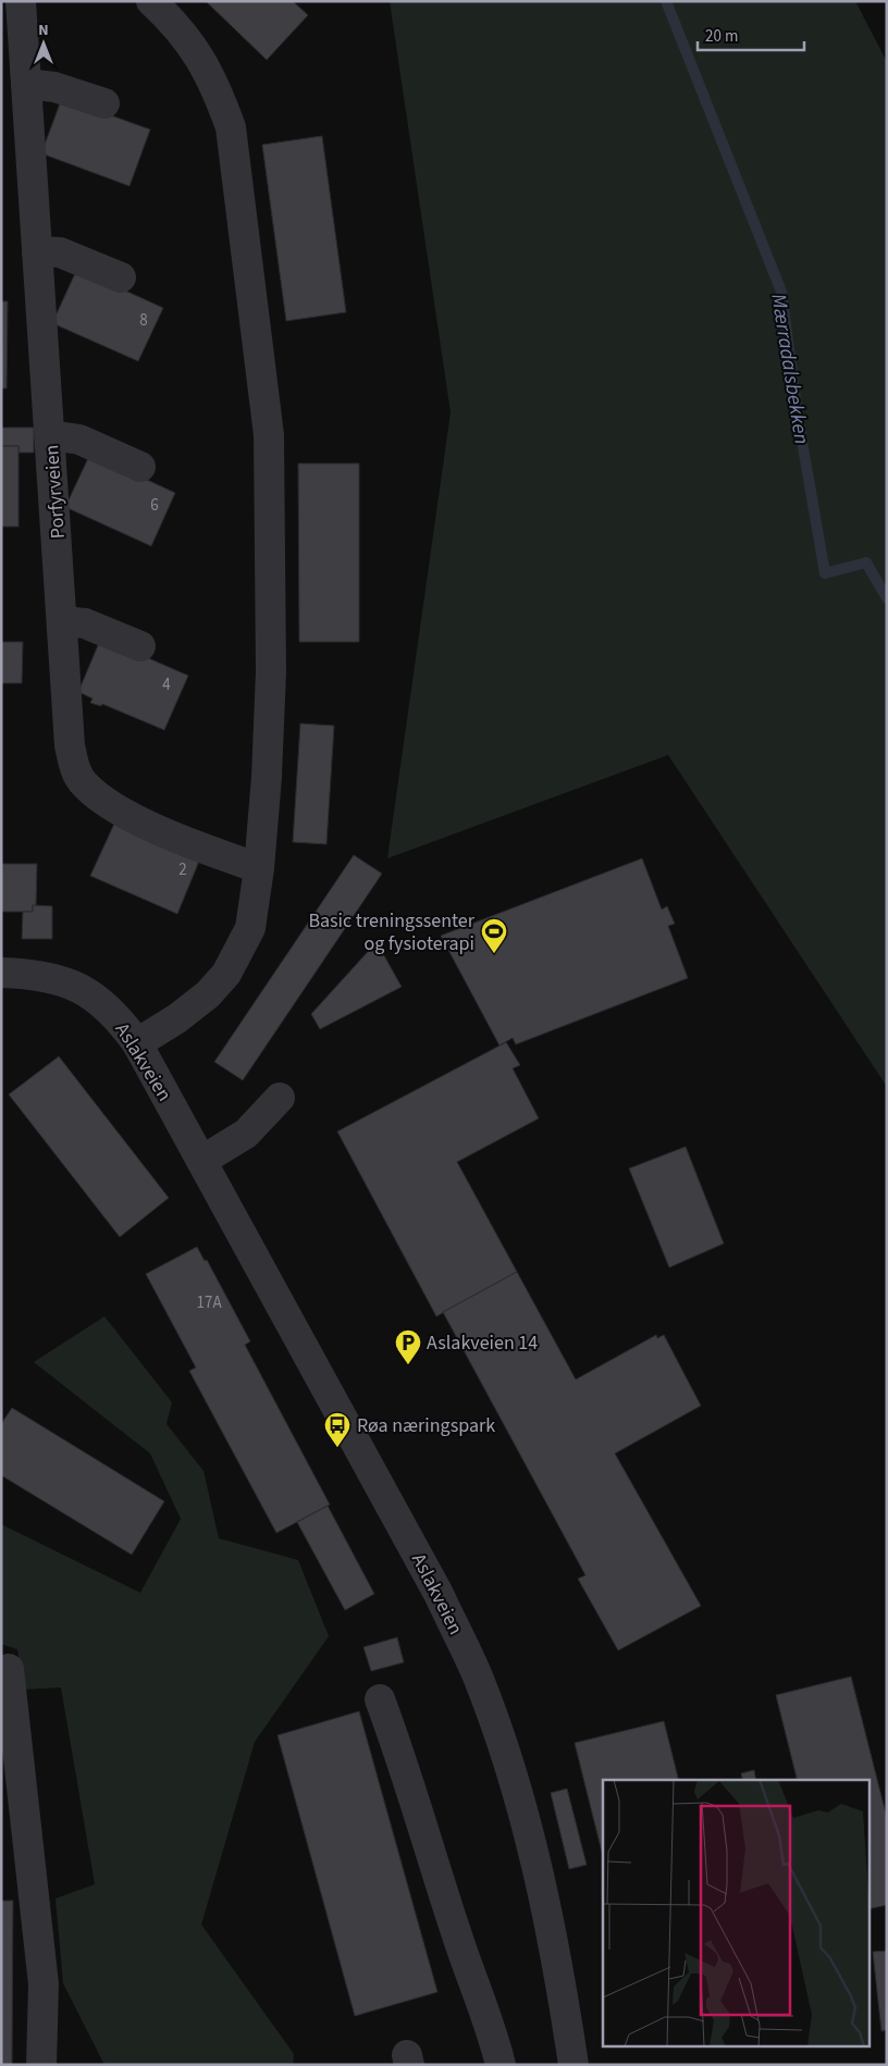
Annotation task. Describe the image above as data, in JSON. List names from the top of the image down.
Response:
{
  "streets": {
    "street": ["Porfyrveien", "Aslakveien"]
  },
  "water": ["Mærradalsbekken"],
  "places": {
    "sports": ["Basic treningssenter og fysioterapi"],
    "parking": ["Aslakveien 14"],
    "bus stop": ["Røa næringspark"]
  },
  "house_numbers": [
    "8",
    "6",
    "4",
    "2",
    "17A"
  ],
  "scale_bar": "20 m",
  "north": "top"
}
